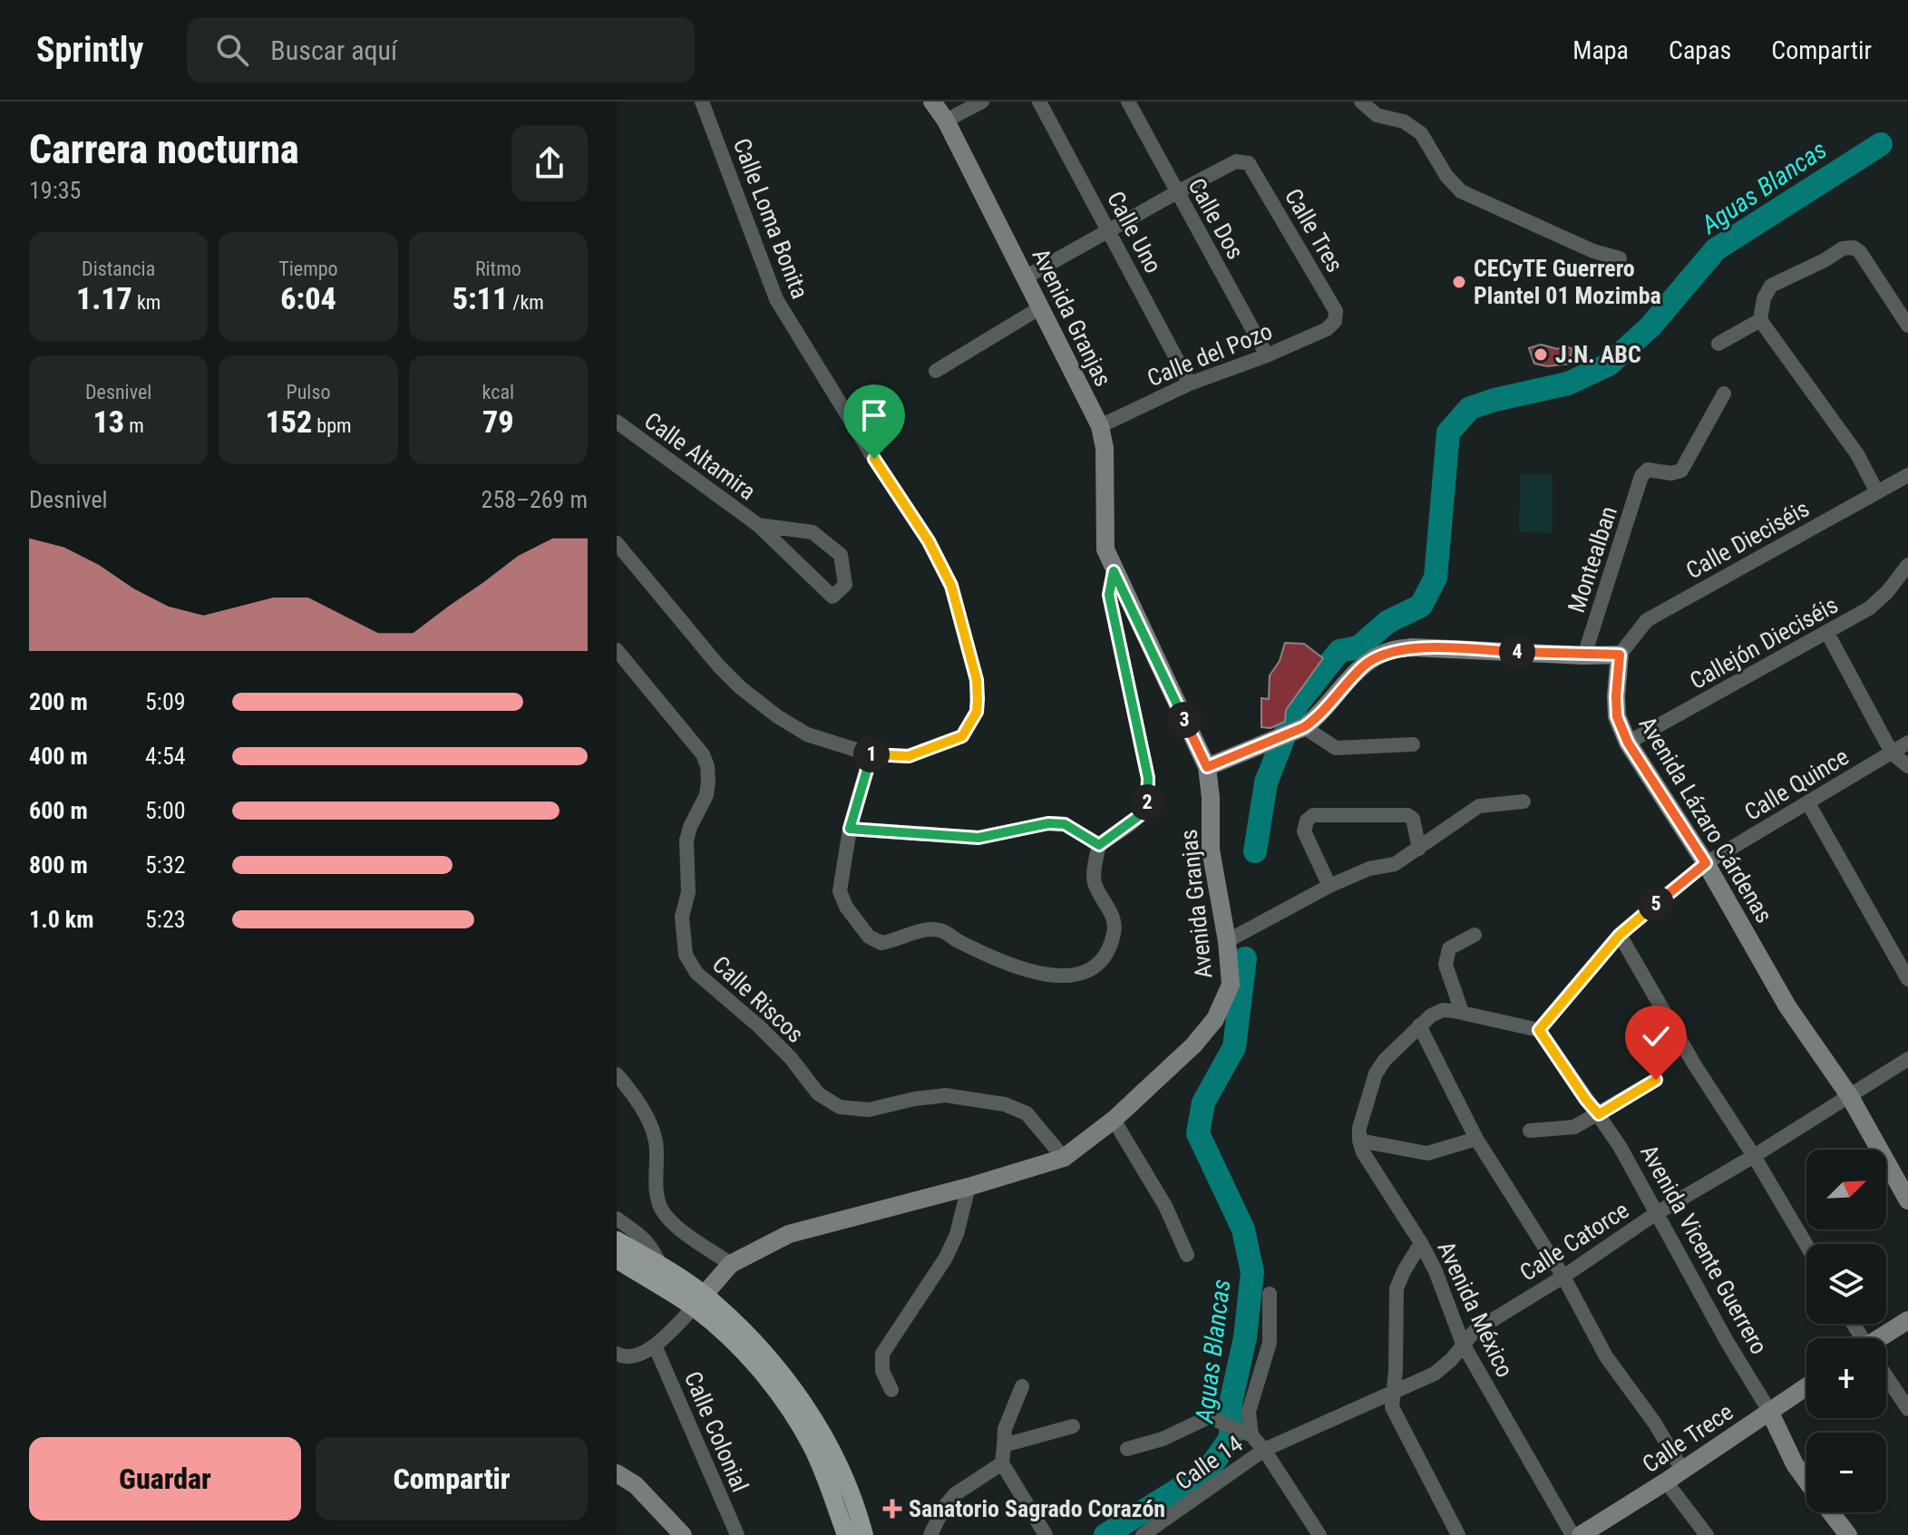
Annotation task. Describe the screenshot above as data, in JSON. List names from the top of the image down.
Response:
{
  "streets": {
    "main road": [
      "Avenida Granjas",
      "Avenida Lázaro Cárdenas",
      "Avenida Vicente Guerrero",
      "Calle Trece"
    ],
    "street": [
      "Calle Loma Bonita",
      "Calle Dos",
      "Calle Tres",
      "Calle Uno",
      "Calle del Pozo",
      "Calle Altamira",
      "Calle Dieciséis",
      "Montealban",
      "Callejón Dieciséis",
      "Calle Quince",
      "Calle Riscos",
      "Calle Catorce",
      "Avenida México",
      "Calle Colonial",
      "Calle 14"
    ]
  },
  "crossings": [
    ["Calle Dos", "Calle Tres"],
    ["Calle Dos", "Calle del Pozo"],
    ["Calle Tres", "Calle del Pozo"],
    ["Calle Uno", "Calle del Pozo"],
    ["Avenida Granjas", "Calle del Pozo"],
    ["Avenida Granjas", "Calle Riscos"],
    ["Calle Dieciséis", "Avenida Lázaro Cárdenas"],
    ["Callejón Dieciséis", "Avenida Lázaro Cárdenas"],
    ["Calle Quince", "Avenida Lázaro Cárdenas"],
    ["Calle Quince", "Avenida Vicente Guerrero"],
    ["Avenida Lázaro Cárdenas", "Calle Catorce"],
    ["Calle Catorce", "Avenida Vicente Guerrero"],
    ["Calle Catorce", "Avenida México"],
    ["Calle Catorce", "Calle 14"],
    ["Avenida Vicente Guerrero", "Calle Trece"]
  ],
  "water": ["Aguas Blancas"],
  "places": {
    "other": ["CECyTE Guerrero Plantel 01 Mozimba", "J.N. ABC"],
    "health": ["Sanatorio Sagrado Corazón"]
  },
  "north": "top right",
  "page": {
    "header": "Sprintly",
    "search": "Buscar aquí",
    "nav": ["Mapa", "Capas", "Compartir"],
    "heading": ["Carrera nocturna", "19:35"],
    "stats": [
      ["Distancia", "1.17 km"],
      ["Tiempo", "6:04"],
      ["Ritmo", "5:11 /km"],
      ["Desnivel", "13 m"],
      ["Pulso", "152 bpm"],
      ["kcal", "79"]
    ],
    "chart": ["Desnivel", "258–269 m"],
    "pins": [
      "4",
      "3",
      "1",
      "2",
      "5"
    ],
    "list": [
      {
        "name": "200 m",
        "note": "5:09"
      },
      {
        "name": "400 m",
        "note": "4:54"
      },
      {
        "name": "600 m",
        "note": "5:00"
      },
      {
        "name": "800 m",
        "note": "5:32"
      },
      {
        "name": "1.0 km",
        "note": "5:23"
      }
    ],
    "map_buttons": ["+", "−"],
    "buttons": ["Guardar", "Compartir"]
  }
}
